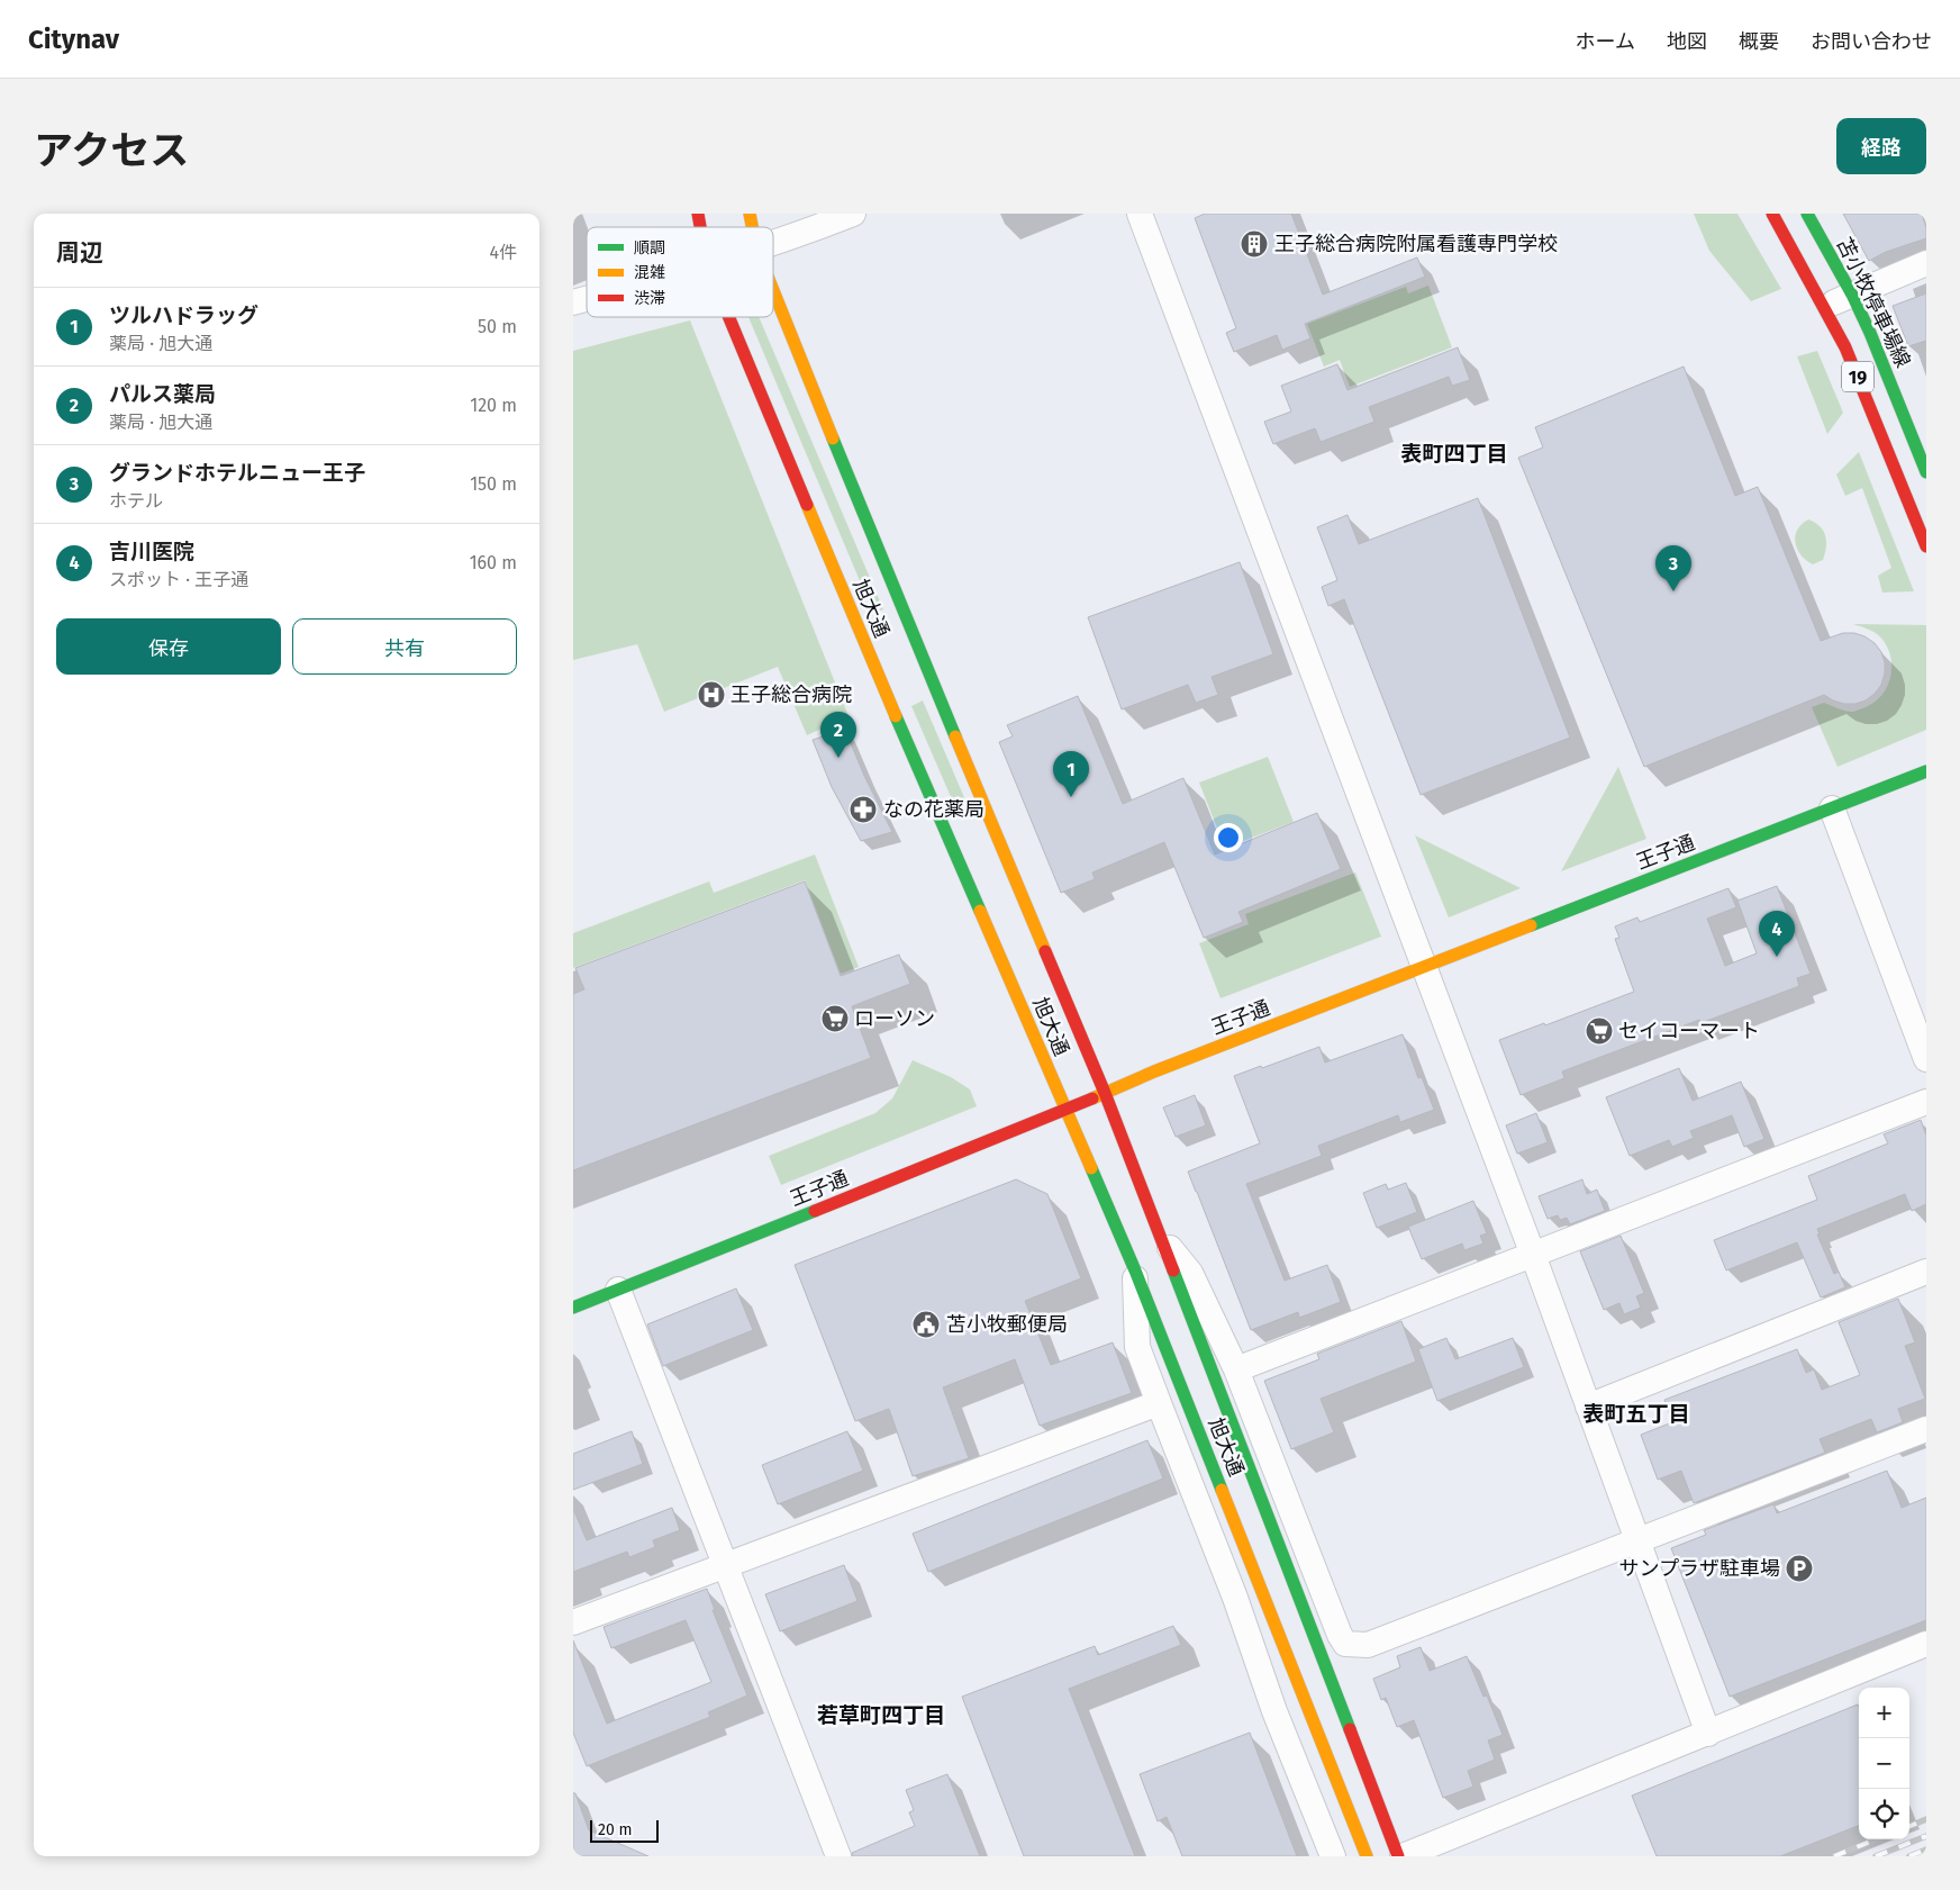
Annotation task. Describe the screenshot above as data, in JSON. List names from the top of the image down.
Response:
{
  "streets": {
    "street": [
      "苫小牧停車場線",
      "19",
      "旭大通",
      "王子通"
    ]
  },
  "crossings": [
    ["旭大通", "王子通"]
  ],
  "districts": ["表町四丁目", "表町五丁目", "若草町四丁目"],
  "places": {
    "building": ["王子総合病院附属看護専門学校"],
    "hospital": ["王子総合病院"],
    "pharmacy": ["なの花薬局"],
    "supermarket": ["ローソン", "セイコーマート"],
    "public building": ["苫小牧郵便局"],
    "parking": ["サンプラザ駐車場"]
  },
  "legend": ["順調", "混雑", "渋滞"],
  "scale_bar": "20 m",
  "page": {
    "header": "Citynav",
    "nav": [
      "ホーム",
      "地図",
      "概要",
      "お問い合わせ"
    ],
    "title": "アクセス",
    "buttons": [
      "経路",
      ["保存", "共有"]
    ],
    "heading": ["周辺", "4件"],
    "list": [
      {
        "mark": "1",
        "name": "ツルハドラッグ",
        "note": "薬局 · 旭大通",
        "value": "50 m"
      },
      {
        "mark": "2",
        "name": "パルス薬局",
        "note": "薬局 · 旭大通",
        "value": "120 m"
      },
      {
        "mark": "3",
        "name": "グランドホテルニュー王子",
        "note": "ホテル",
        "value": "150 m"
      },
      {
        "mark": "4",
        "name": "吉川医院",
        "note": "スポット · 王子通",
        "value": "160 m"
      }
    ],
    "pins": [
      "3",
      "2",
      "1",
      "4"
    ],
    "map_buttons": ["+", "−"],
    "scale": "20 m"
  }
}
